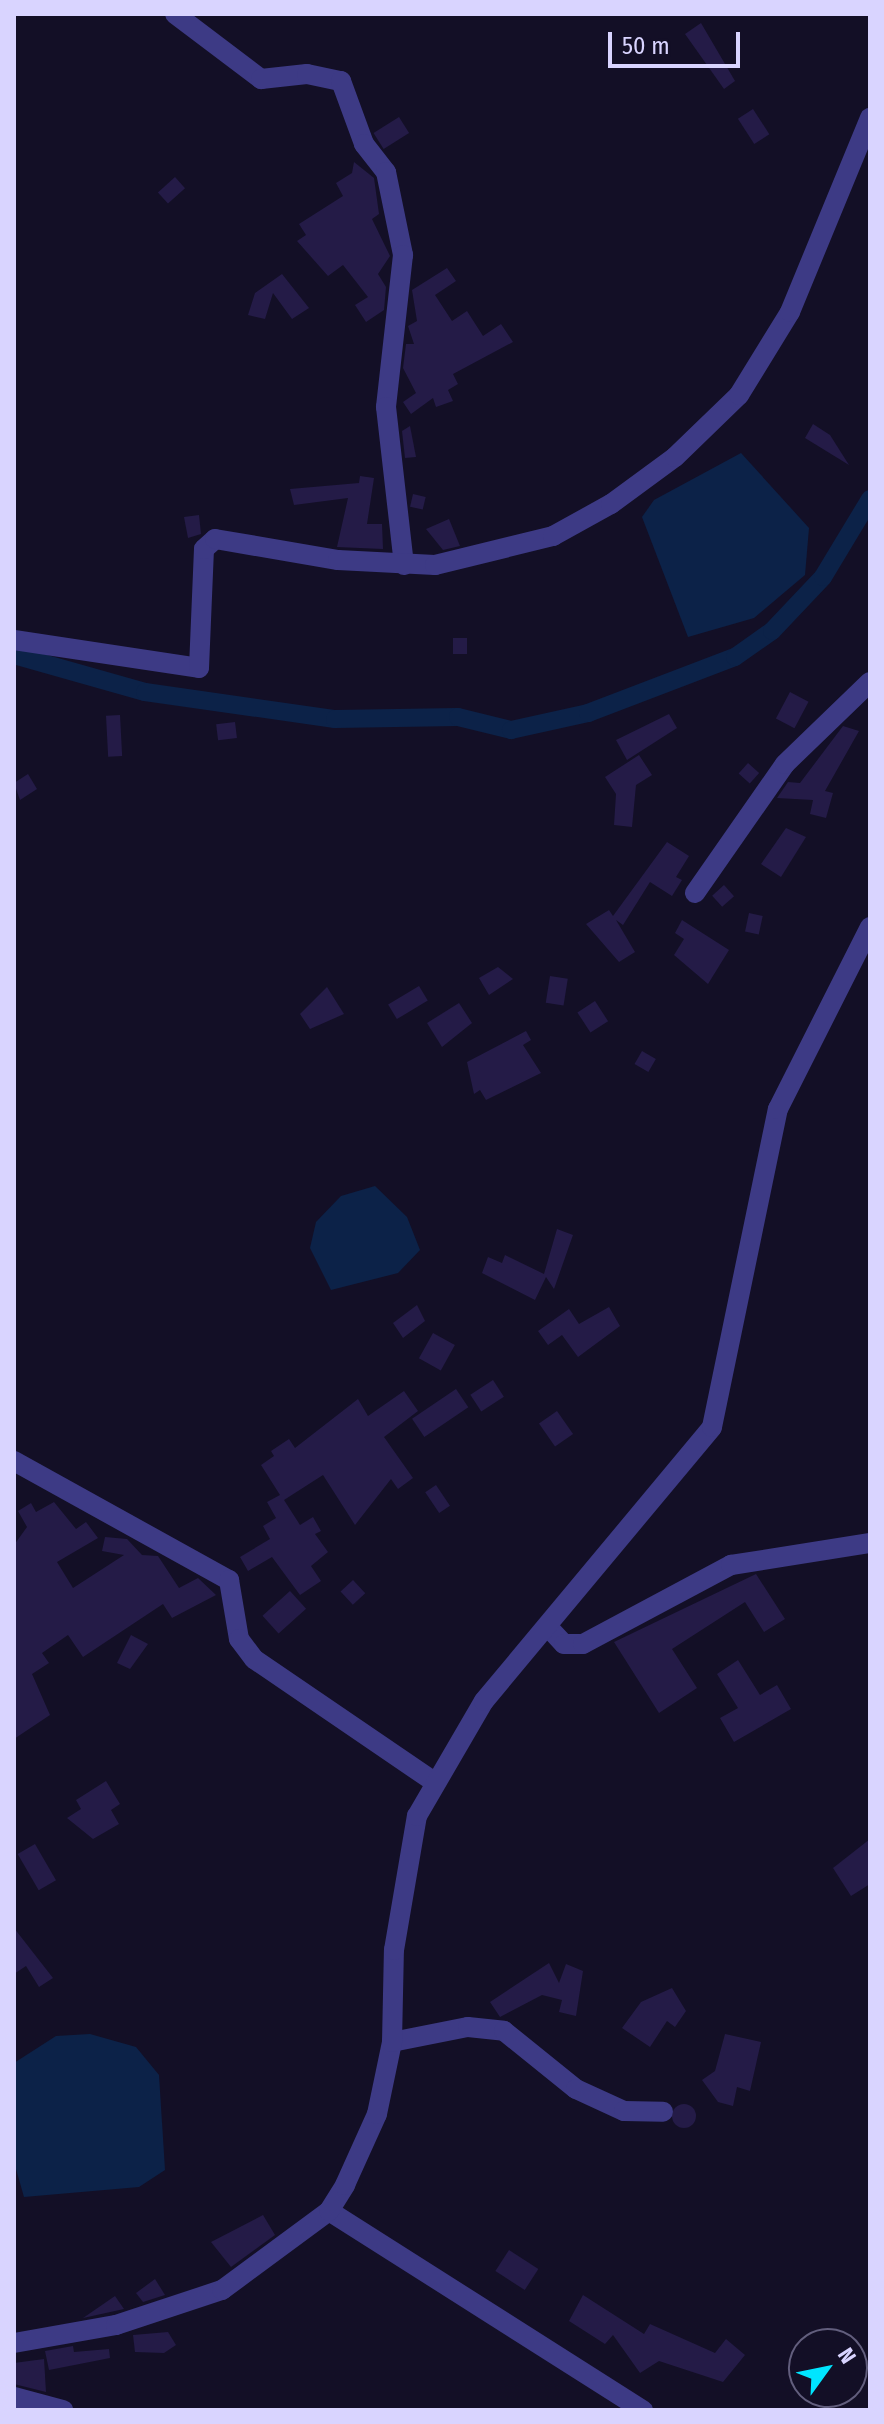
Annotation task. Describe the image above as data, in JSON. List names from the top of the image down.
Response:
{
  "scale_bar": "50 m",
  "north": "top right"
}
